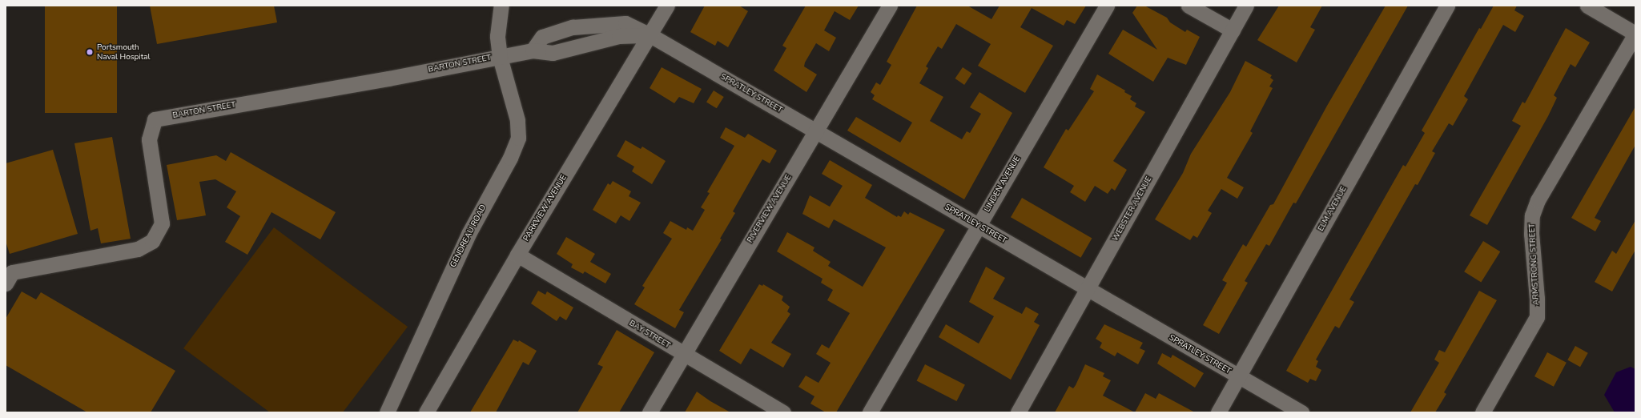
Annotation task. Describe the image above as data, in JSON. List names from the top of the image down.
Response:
{
  "streets": {
    "street": [
      "BARTON STREET",
      "SPRATLEY STREET",
      "LINDEN AVENUE",
      "PARKVIEW AVENUE",
      "RIVERVIEW AVENUE",
      "WEBSTER AVENUE",
      "ELM AVENUE",
      "GENDREAU ROAD",
      "ARMSTRONG STREET",
      "BAY STREET"
    ]
  },
  "crossings": [
    ["BARTON STREET", "SPRATLEY STREET"],
    ["BARTON STREET", "PARKVIEW AVENUE"],
    ["BARTON STREET", "GENDREAU ROAD"],
    ["SPRATLEY STREET", "LINDEN AVENUE"],
    ["SPRATLEY STREET", "PARKVIEW AVENUE"],
    ["SPRATLEY STREET", "RIVERVIEW AVENUE"],
    ["SPRATLEY STREET", "WEBSTER AVENUE"],
    ["SPRATLEY STREET", "ELM AVENUE"],
    ["PARKVIEW AVENUE", "BAY STREET"],
    ["RIVERVIEW AVENUE", "BAY STREET"]
  ],
  "places": ["Portsmouth Naval Hospital"]
}
